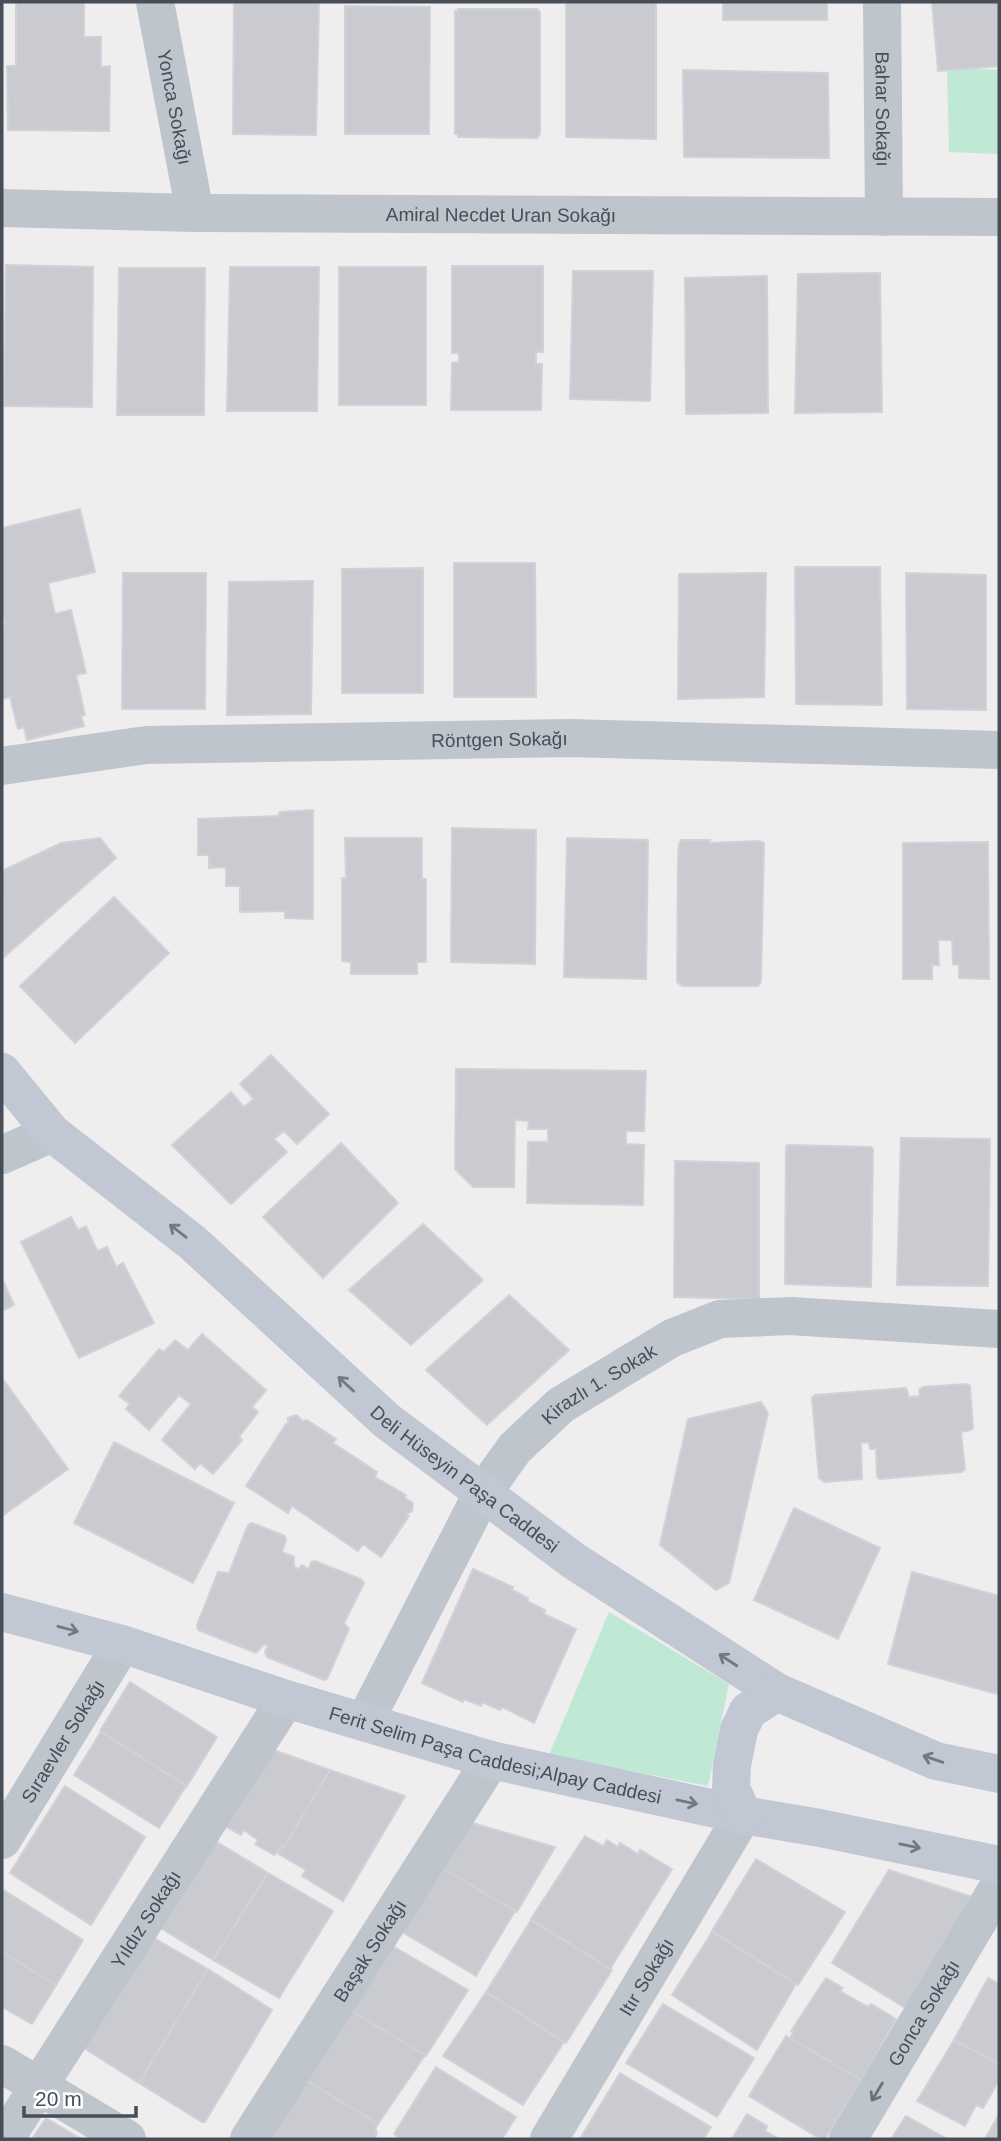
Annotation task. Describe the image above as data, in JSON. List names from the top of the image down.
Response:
{
  "streets": {
    "main road": ["Deli Hüseyin Paşa Caddesi", "Ferit Selim Paşa Caddesi;Alpay Caddesi"],
    "street": [
      "Yonca Sokağı",
      "Bahar Sokağı",
      "Amiral Necdet Uran Sokağı",
      "Röntgen Sokağı",
      "Kirazlı 1. Sokak",
      "Sıraevler Sokağı",
      "Yıldız Sokağı",
      "Başak Sokağı",
      "Itır Sokağı",
      "Gonca Sokağı"
    ]
  },
  "crossings": [
    ["Yonca Sokağı", "Amiral Necdet Uran Sokağı"],
    ["Bahar Sokağı", "Amiral Necdet Uran Sokağı"],
    ["Kirazlı 1. Sokak", "Deli Hüseyin Paşa Caddesi"],
    ["Kirazlı 1. Sokak", "Ferit Selim Paşa Caddesi;Alpay Caddesi"],
    ["Sıraevler Sokağı", "Ferit Selim Paşa Caddesi;Alpay Caddesi"],
    ["Ferit Selim Paşa Caddesi;Alpay Caddesi", "Yıldız Sokağı"],
    ["Ferit Selim Paşa Caddesi;Alpay Caddesi", "Başak Sokağı"],
    ["Ferit Selim Paşa Caddesi;Alpay Caddesi", "Itır Sokağı"]
  ],
  "one_way": ["Deli Hüseyin Paşa Caddesi", "Ferit Selim Paşa Caddesi;Alpay Caddesi", "Gonca Sokağı"],
  "scale_bar": "20 m"
}
